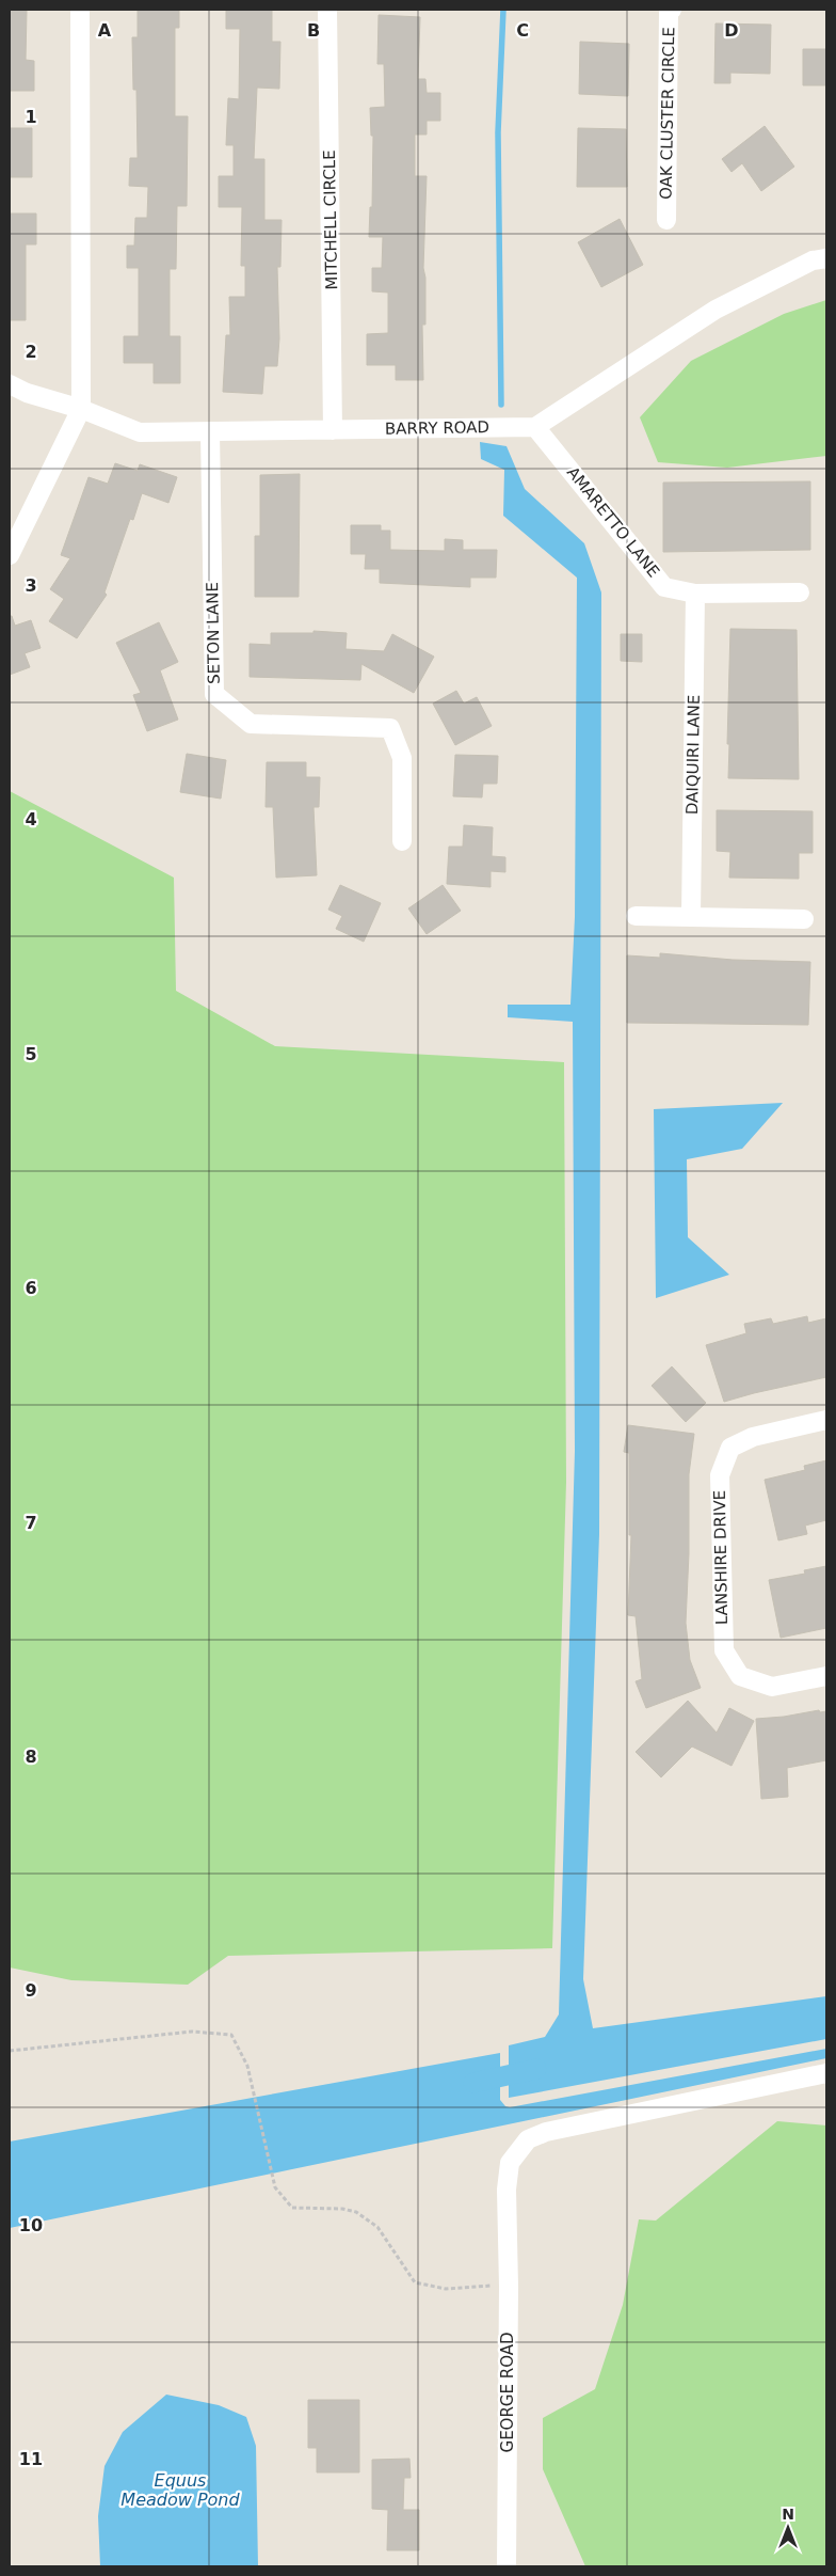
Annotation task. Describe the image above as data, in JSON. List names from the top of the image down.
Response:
{
  "streets": {
    "street": [
      "OAK CLUSTER CIRCLE",
      "MITCHELL CIRCLE",
      "BARRY ROAD",
      "AMARETTO LANE",
      "SETON LANE",
      "DAIQUIRI LANE",
      "LANSHIRE DRIVE",
      "GEORGE ROAD"
    ]
  },
  "crossings": [
    ["MITCHELL CIRCLE", "BARRY ROAD"],
    ["BARRY ROAD", "AMARETTO LANE"],
    ["BARRY ROAD", "SETON LANE"],
    ["AMARETTO LANE", "DAIQUIRI LANE"]
  ],
  "water": ["Equus Meadow Pond"],
  "north": "top",
  "grid": {
    "columns": [
      "A",
      "B",
      "C",
      "D"
    ],
    "rows": [
      "1",
      "2",
      "3",
      "4",
      "5",
      "6",
      "7",
      "8",
      "9",
      "10",
      "11"
    ]
  }
}
